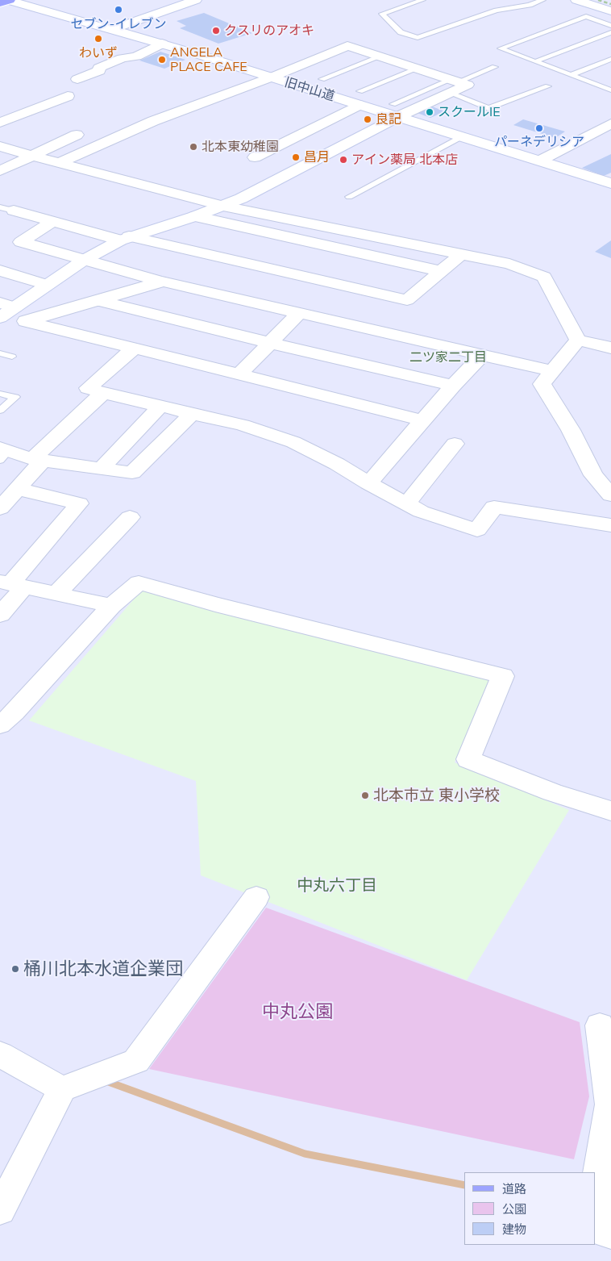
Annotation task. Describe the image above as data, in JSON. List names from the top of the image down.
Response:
{
  "streets": {
    "street": ["旧中山道"]
  },
  "districts": ["二ツ家二丁目", "中丸六丁目"],
  "parks": ["中丸公園"],
  "places": [
    "セブン-イレブン",
    "クスリのアオキ",
    "わいず",
    "ANGELA PLACE CAFE",
    "スクールIE",
    "良記",
    "パーネデリシア",
    "北本東幼稚園",
    "昌月",
    "アイン薬局 北本店",
    "北本市立 東小学校",
    "桶川北本水道企業団"
  ],
  "legend": ["道路", "公園", "建物"]
}
